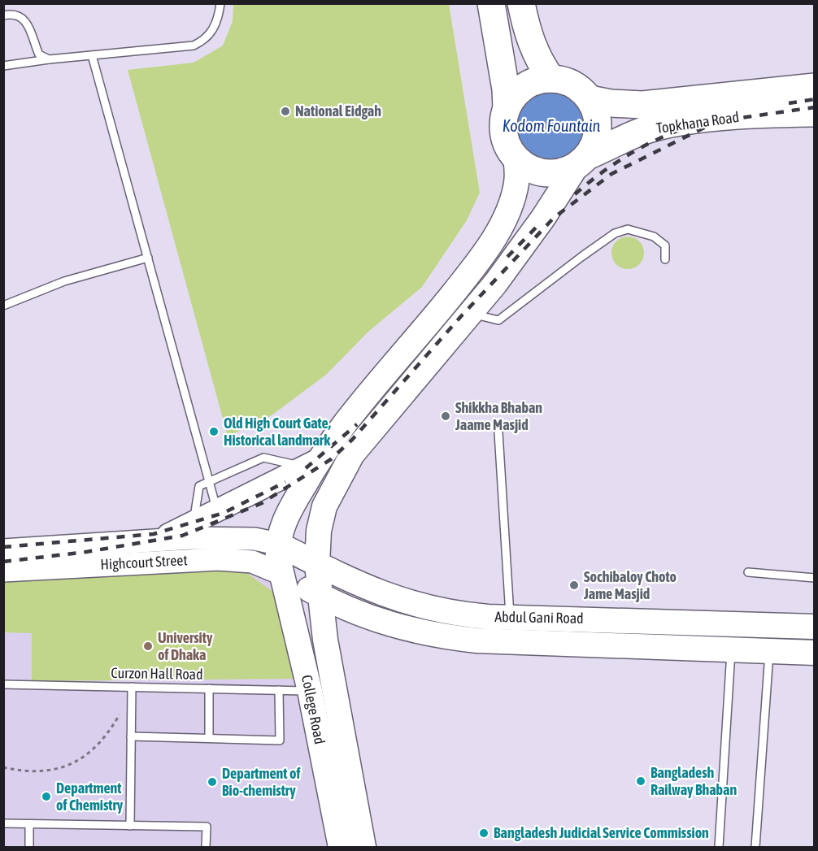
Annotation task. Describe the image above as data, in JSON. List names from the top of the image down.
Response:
{
  "streets": {
    "highway": ["Topkhana Road"],
    "main road": ["Highcourt Street", "Abdul Gani Road", "College Road"],
    "lane": ["Curzon Hall Road"]
  },
  "crossings": [
    ["Topkhana Road", "College Road"],
    ["Highcourt Street", "Abdul Gani Road"],
    ["Highcourt Street", "College Road"],
    ["Abdul Gani Road", "College Road"],
    ["Curzon Hall Road", "College Road"]
  ],
  "water": ["Kodom Fountain"],
  "places": [
    "National Eidgah",
    "Shikkha Bhaban Jaame Masjid",
    "Old High Court Gate, Historical landmark",
    "Sochibaloy Choto Jame Masjid",
    "University of Dhaka",
    "Bangladesh Railway Bhaban",
    "Department of Bio-chemistry",
    "Department of Chemistry",
    "Bangladesh Judicial Service Commission"
  ]
}
